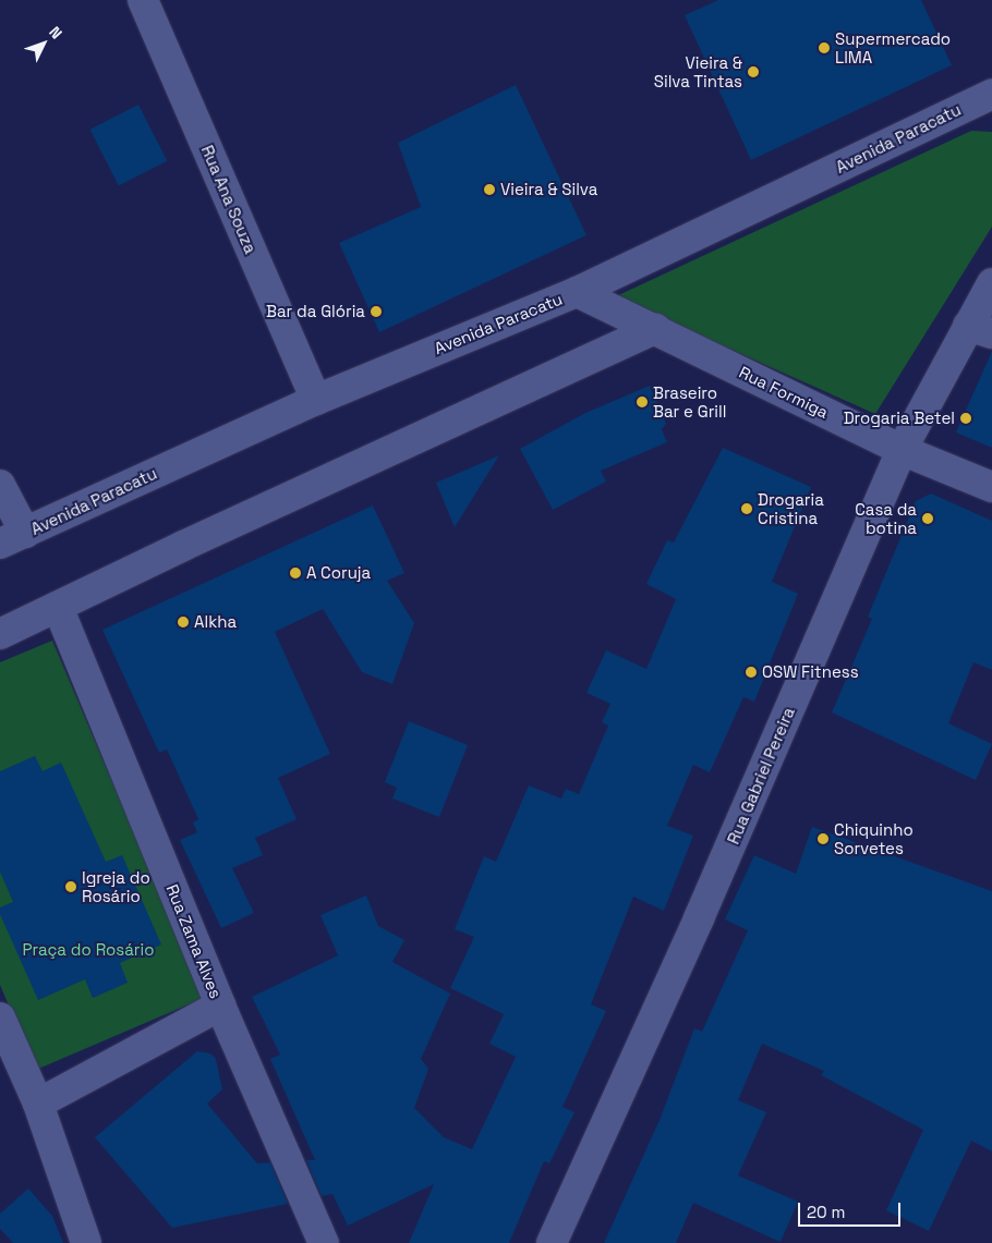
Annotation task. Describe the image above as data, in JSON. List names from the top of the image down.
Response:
{
  "streets": {
    "street": [
      "Avenida Paracatu",
      "Rua Ana Souza",
      "Rua Formiga",
      "Rua Gabriel Pereira",
      "Rua Zama Alves"
    ]
  },
  "crossings": [
    ["Avenida Paracatu", "Rua Ana Souza"],
    ["Avenida Paracatu", "Rua Formiga"],
    ["Rua Formiga", "Rua Gabriel Pereira"]
  ],
  "parks": ["Praça do Rosário"],
  "places": [
    "Supermercado LIMA",
    "Vieira & Silva Tintas",
    "Vieira & Silva",
    "Bar da Glória",
    "Braseiro Bar e Grill",
    "Drogaria Betel",
    "Drogaria Cristina",
    "Casa da botina",
    "A Coruja",
    "Alkha",
    "OSW Fitness",
    "Chiquinho Sorvetes",
    "Igreja do Rosário"
  ],
  "scale_bar": "20 m",
  "north": "top right"
}
